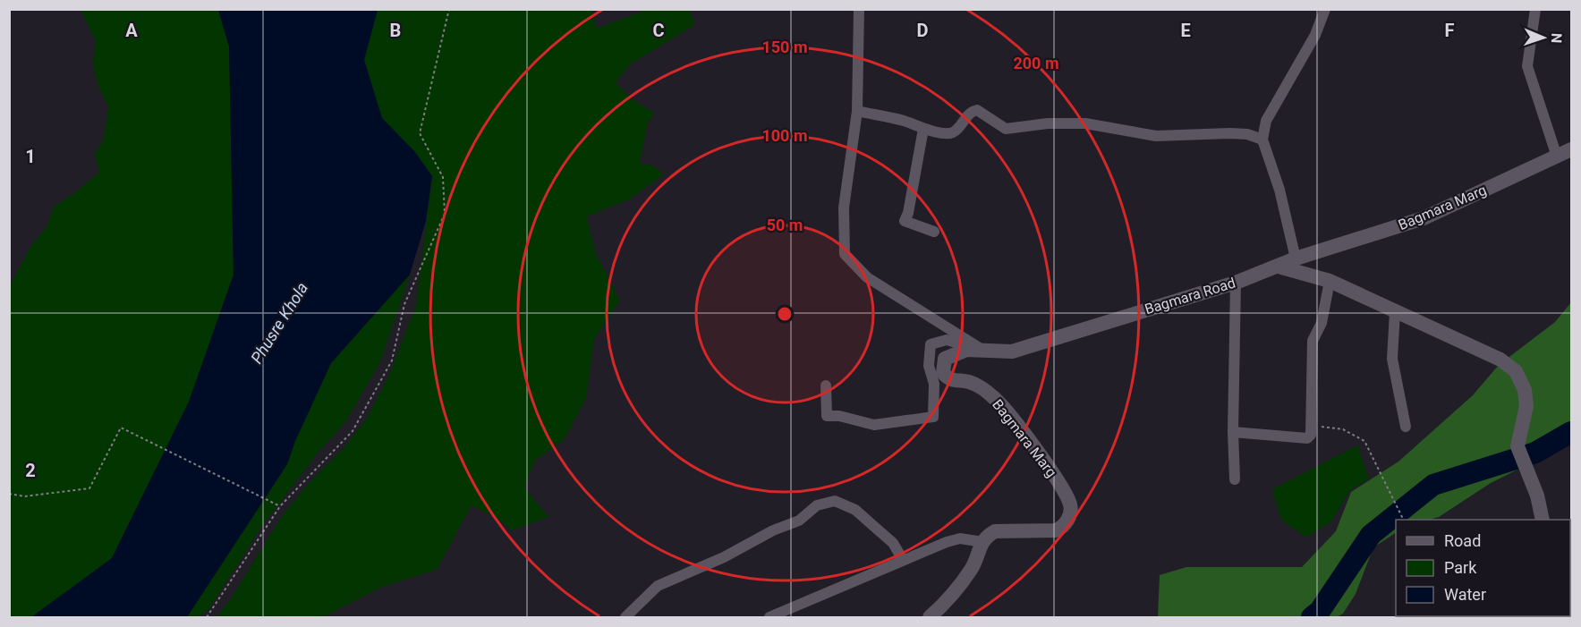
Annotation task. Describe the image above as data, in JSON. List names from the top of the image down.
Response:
{
  "streets": {
    "main road": ["Bagmara Marg", "Bagmara Road"]
  },
  "crossings": [
    ["Bagmara Marg", "Bagmara Road"]
  ],
  "water": ["Phusre Khola"],
  "legend": ["Road", "Park", "Water"],
  "north": "right",
  "grid": {
    "columns": [
      "A",
      "B",
      "C",
      "D",
      "E",
      "F"
    ],
    "rows": ["1", "2"]
  },
  "rings": [
    "150 m",
    "200 m",
    "100 m",
    "50 m"
  ]
}
